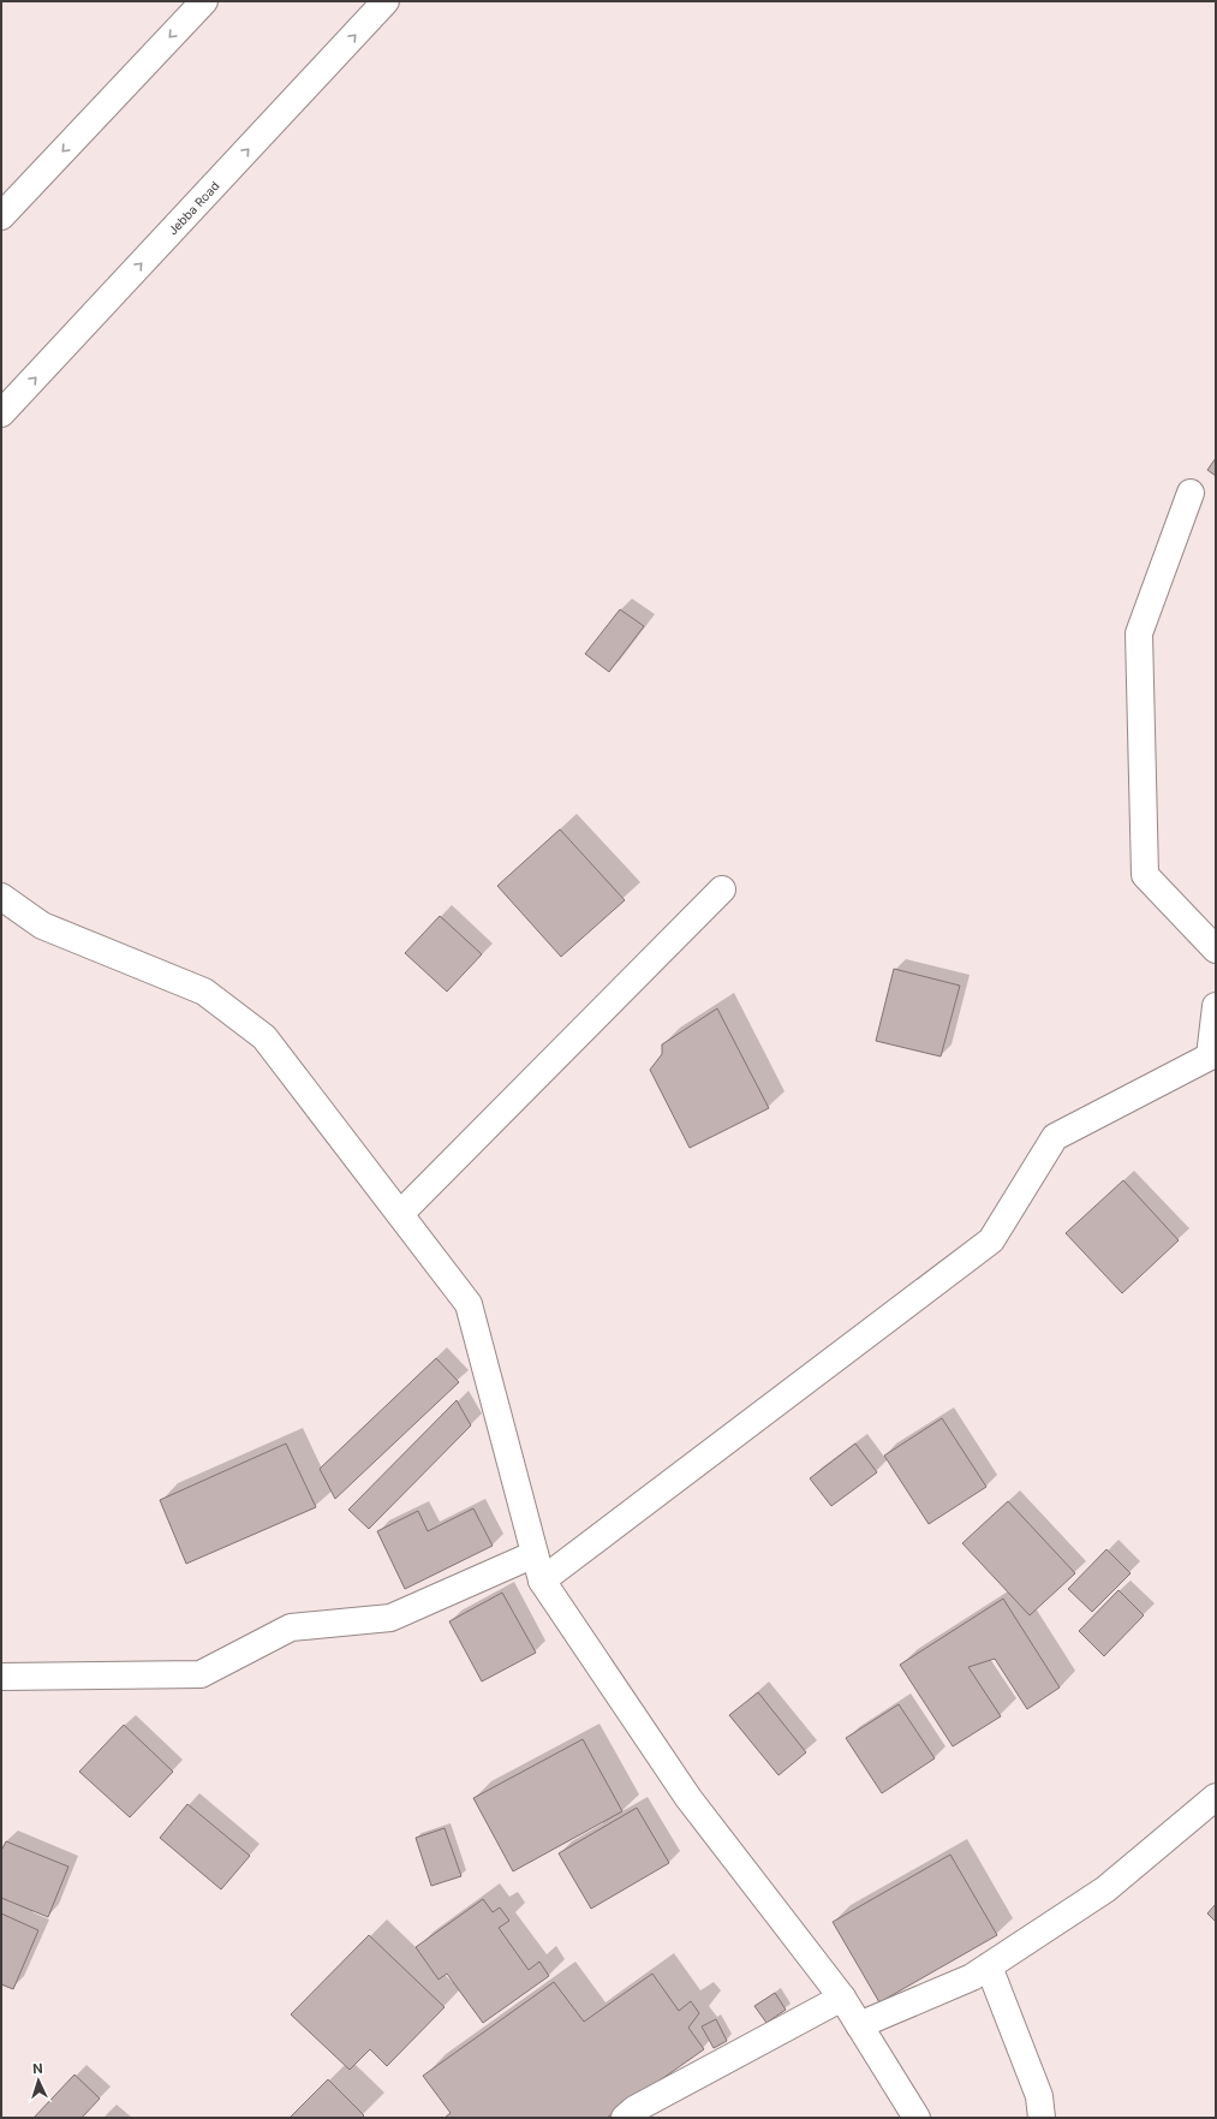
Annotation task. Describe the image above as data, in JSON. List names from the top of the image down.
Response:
{
  "streets": {
    "main road": ["Jebba Road"]
  },
  "north": "top"
}
